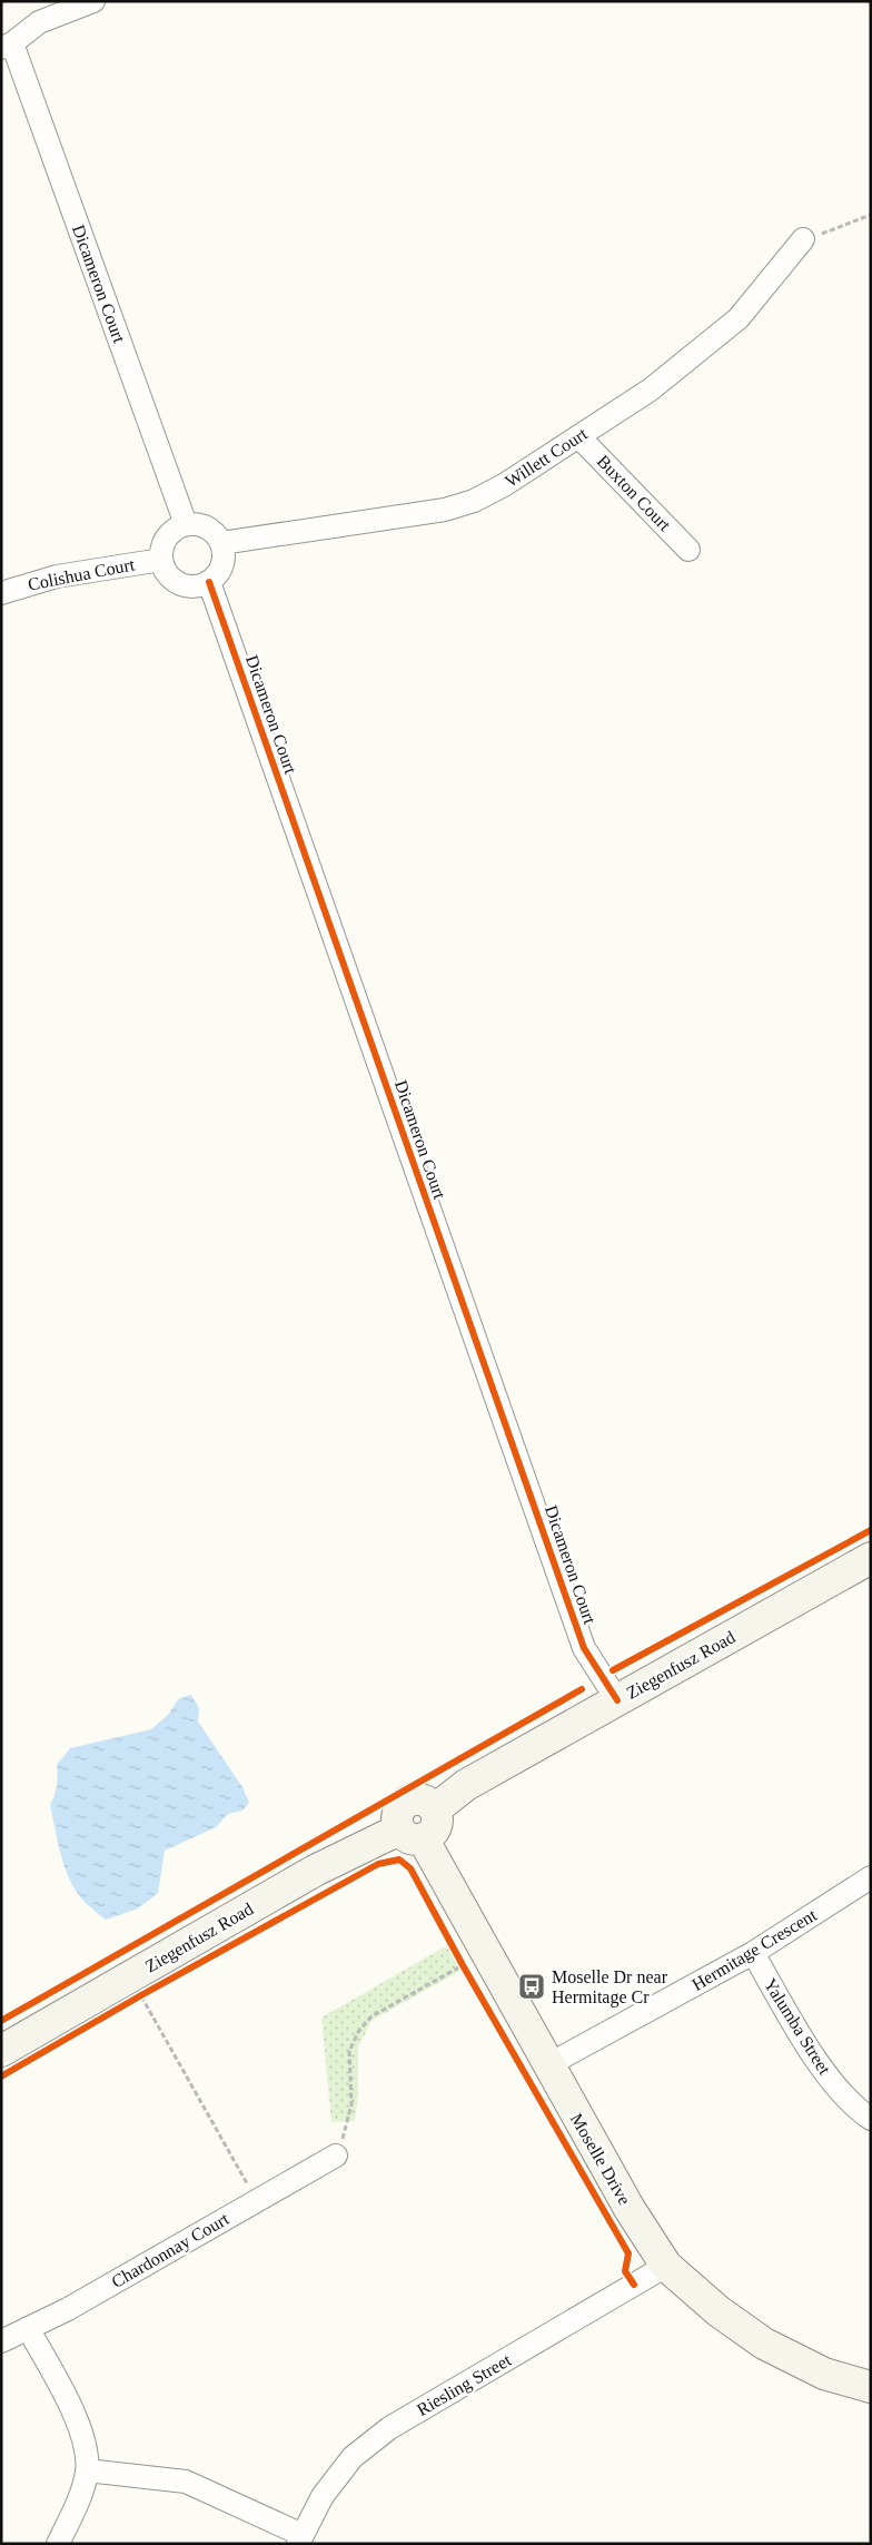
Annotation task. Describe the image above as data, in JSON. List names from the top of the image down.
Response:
{
  "streets": {
    "street": [
      "Dicameron Court",
      "Willett Court",
      "Buxton Court",
      "Colishua Court",
      "Ziegenfusz Road",
      "Hermitage Crescent",
      "Yalumba Street",
      "Moselle Drive",
      "Chardonnay Court",
      "Riesling Street"
    ]
  },
  "crossings": [
    ["Dicameron Court", "Willett Court"],
    ["Dicameron Court", "Colishua Court"],
    ["Dicameron Court", "Ziegenfusz Road"],
    ["Willett Court", "Buxton Court"],
    ["Willett Court", "Colishua Court"],
    ["Ziegenfusz Road", "Moselle Drive"],
    ["Hermitage Crescent", "Yalumba Street"],
    ["Hermitage Crescent", "Moselle Drive"],
    ["Moselle Drive", "Riesling Street"]
  ],
  "places": {
    "bus stop": ["Moselle Dr near Hermitage Cr"]
  }
}
